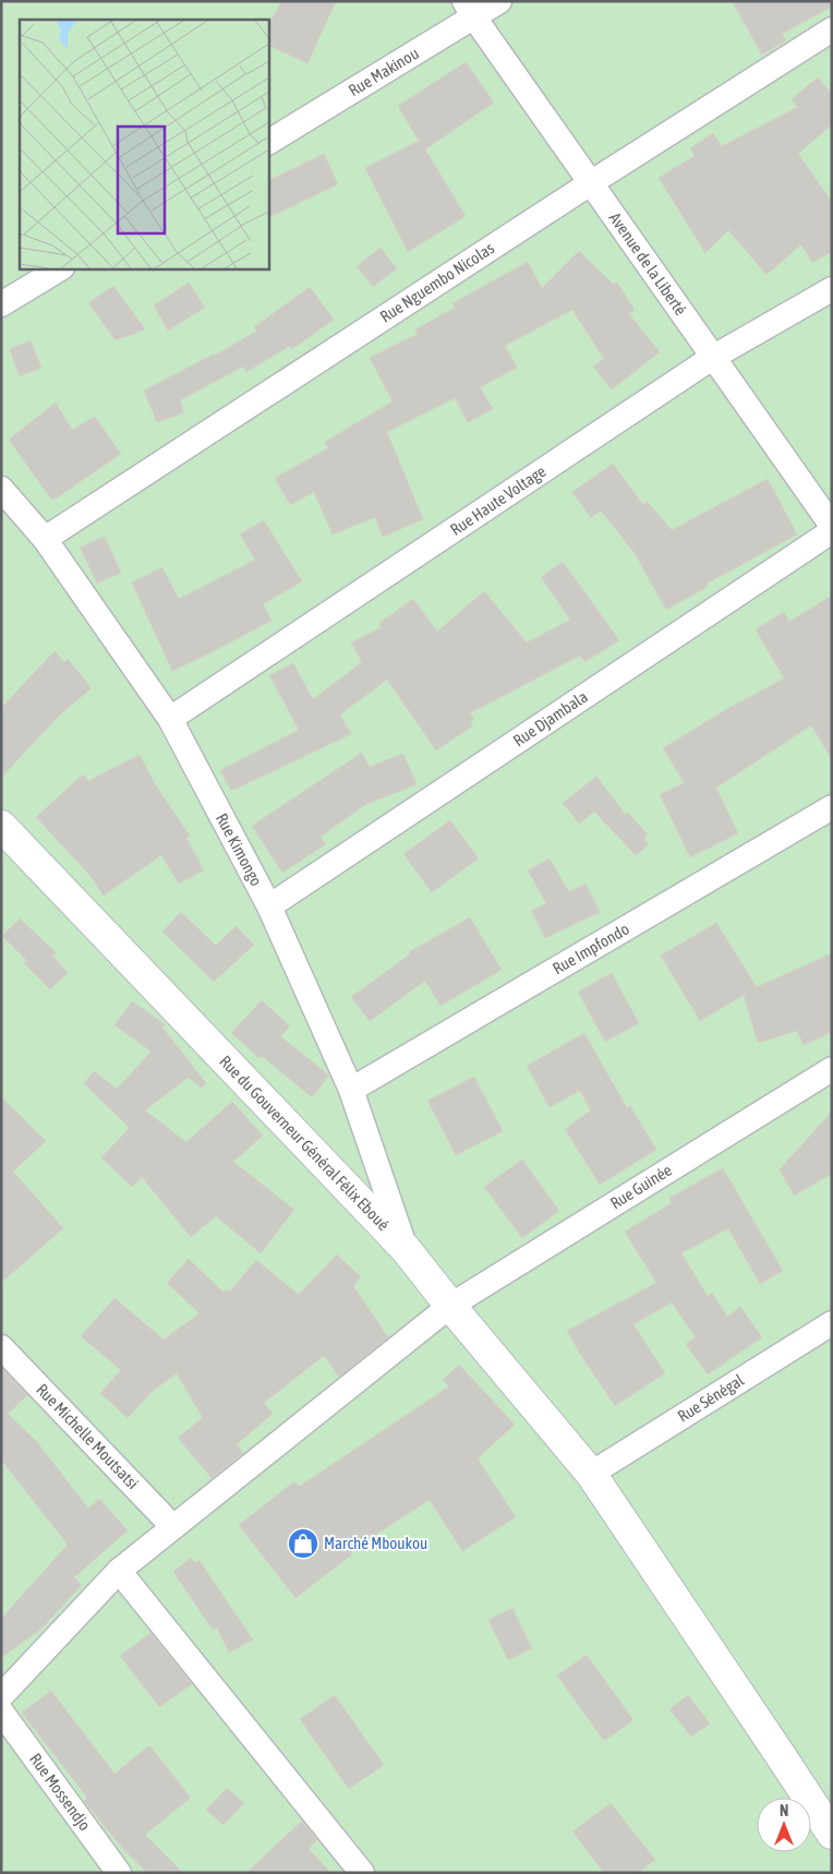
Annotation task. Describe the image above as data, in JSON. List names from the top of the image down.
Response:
{
  "streets": {
    "main road": ["Rue du Gouverneur Général Félix Eboué"],
    "street": [
      "Rue Makinou",
      "Avenue de la Liberté",
      "Rue Nguembo Nicolas",
      "Rue Haute Voltage",
      "Rue Djambala",
      "Rue Kimongo",
      "Rue Impfondo",
      "Rue Guinée",
      "Rue Sénégal",
      "Rue Michelle Moutsatsi",
      "Rue Mossendjo"
    ]
  },
  "crossings": [
    ["Rue Makinou", "Avenue de la Liberté"],
    ["Avenue de la Liberté", "Rue Nguembo Nicolas"],
    ["Avenue de la Liberté", "Rue Haute Voltage"],
    ["Rue Nguembo Nicolas", "Rue Kimongo"],
    ["Rue Haute Voltage", "Rue Kimongo"],
    ["Rue Djambala", "Rue Kimongo"],
    ["Rue Kimongo", "Rue Impfondo"],
    ["Rue Kimongo", "Rue du Gouverneur Général Félix Eboué"],
    ["Rue du Gouverneur Général Félix Eboué", "Rue Guinée"],
    ["Rue du Gouverneur Général Félix Eboué", "Rue Sénégal"],
    ["Rue Guinée", "Rue Michelle Moutsatsi"]
  ],
  "places": {
    "shop": ["Marché Mboukou"]
  },
  "north": "top"
}
